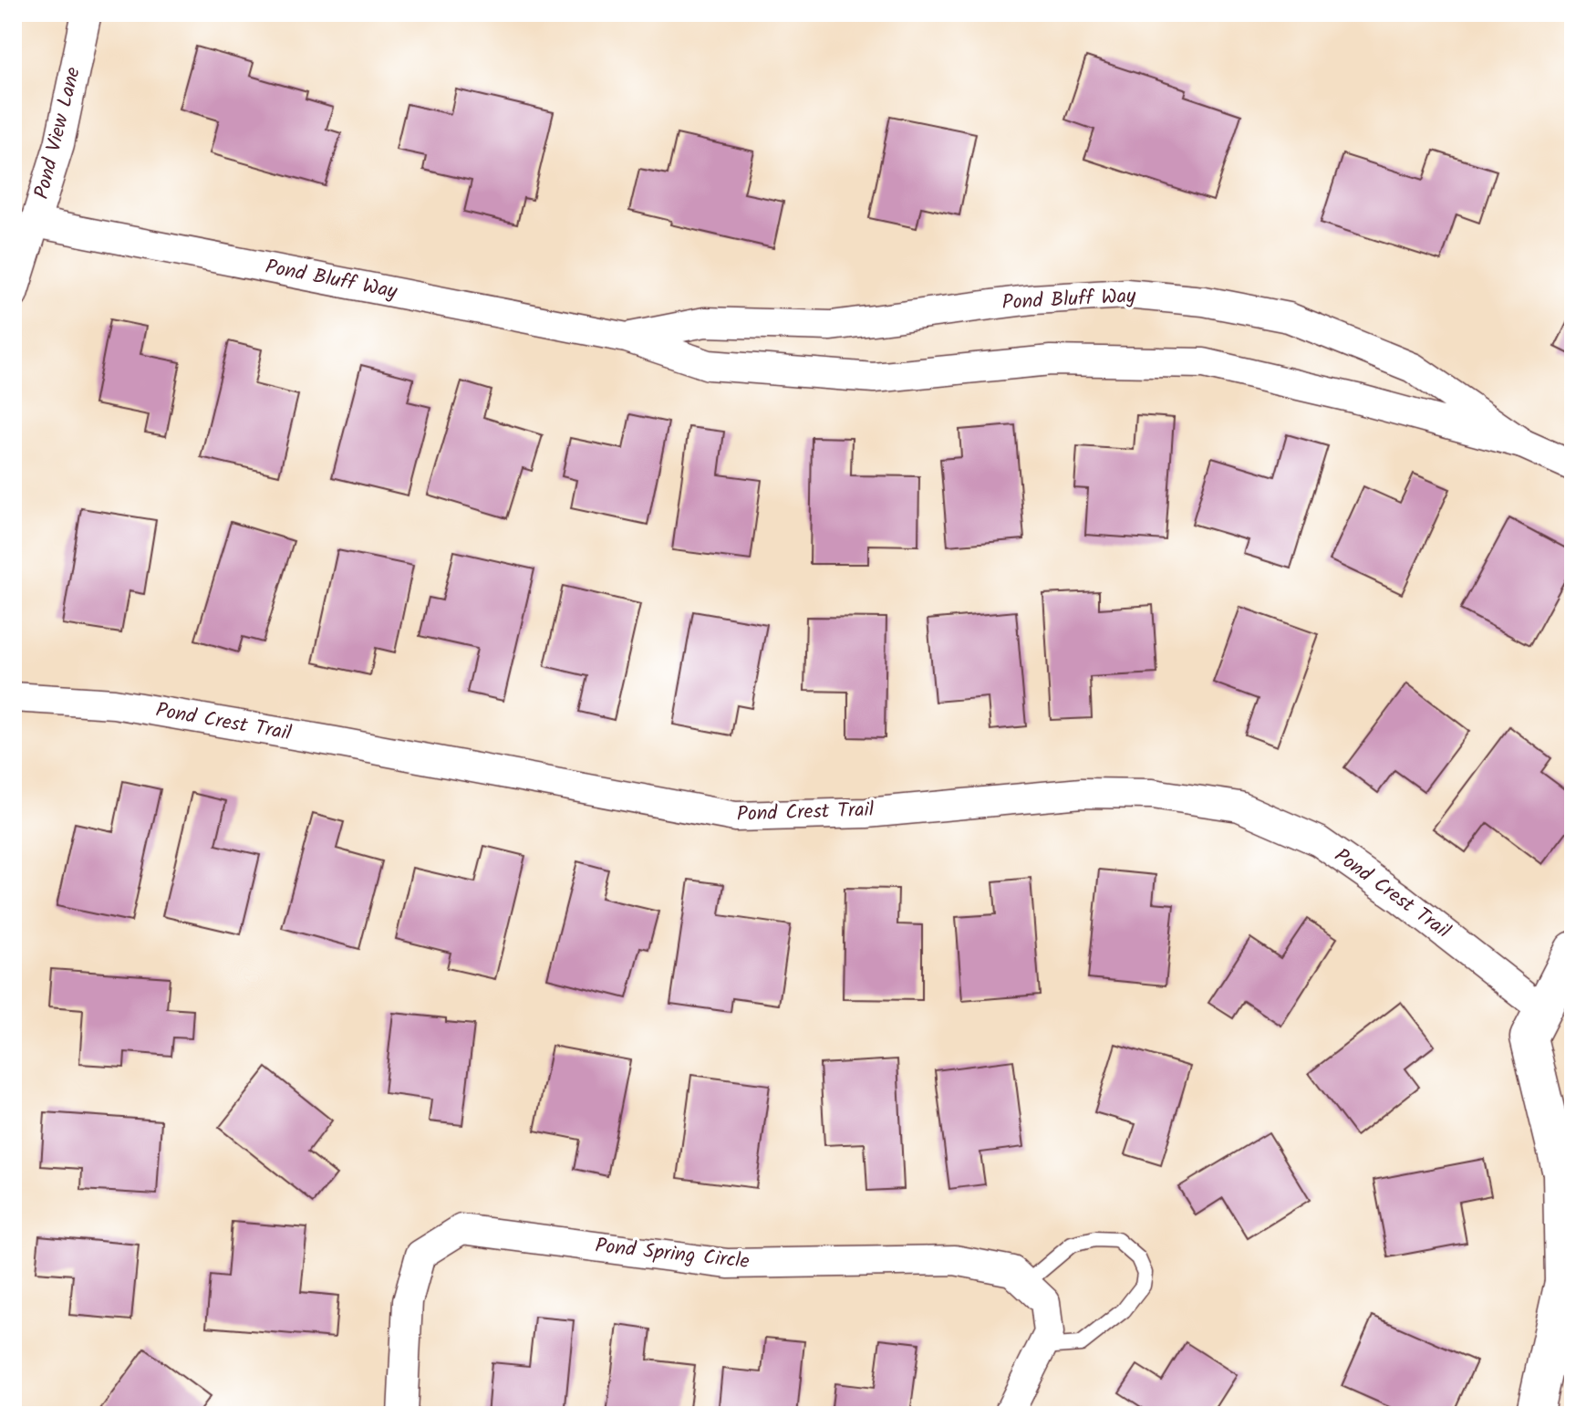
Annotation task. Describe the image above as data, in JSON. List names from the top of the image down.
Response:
{
  "streets": {
    "street": [
      "Pond View Lane",
      "Pond Bluff Way",
      "Pond Crest Trail",
      "Pond Spring Circle"
    ]
  },
  "crossings": [
    ["Pond View Lane", "Pond Bluff Way"]
  ]
}
